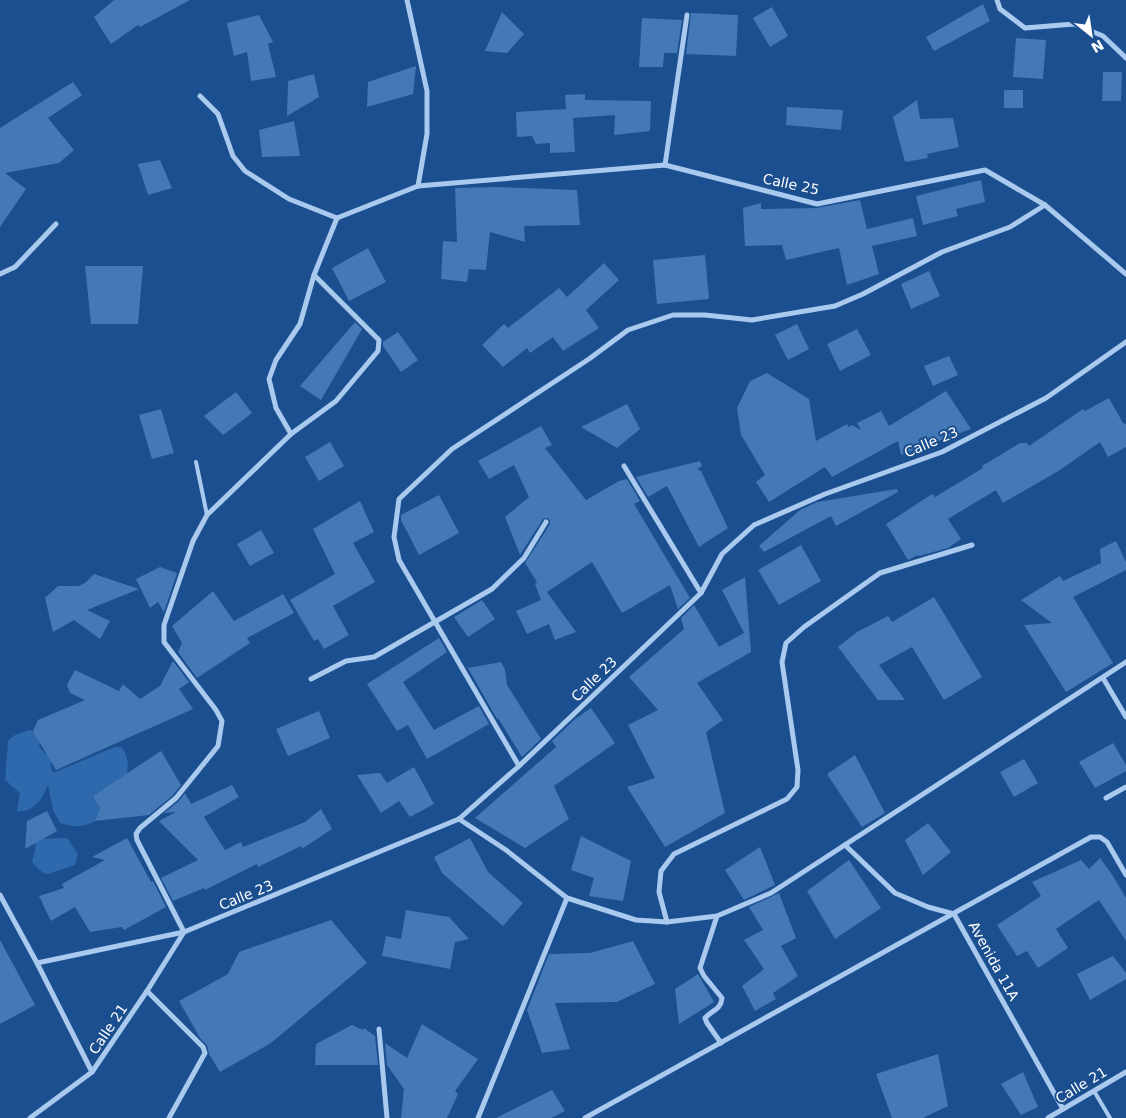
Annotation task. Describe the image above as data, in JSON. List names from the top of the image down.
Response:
{
  "streets": {
    "street": [
      "Calle 25",
      "Calle 23",
      "Avenida 11A",
      "Calle 21"
    ]
  },
  "crossings": [
    ["Calle 23", "Calle 21"],
    ["Avenida 11A", "Calle 21"]
  ],
  "north": "bottom right"
}
